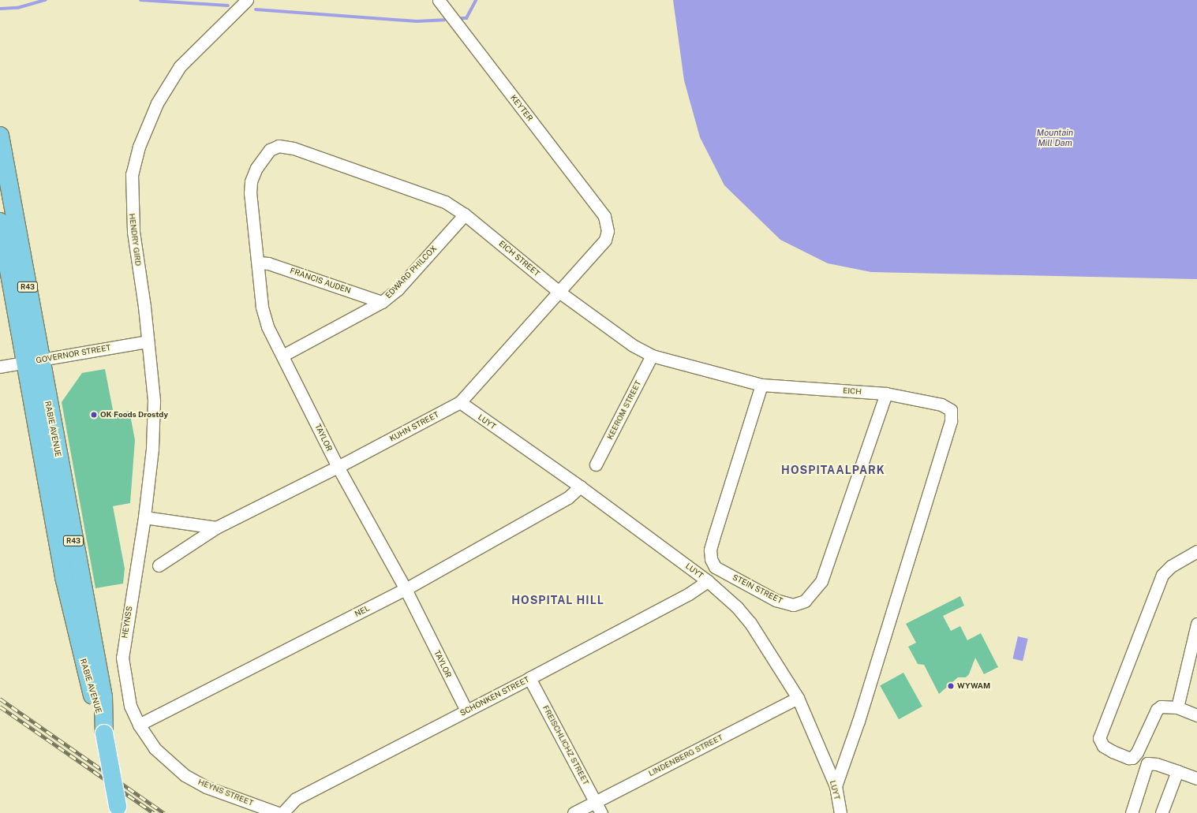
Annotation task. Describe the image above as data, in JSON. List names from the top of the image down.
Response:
{
  "streets": {
    "main road": ["R43", "RABIE AVENUE"],
    "street": [
      "KEYTER",
      "HENDRY GIRD",
      "EICH STREET",
      "EDWARD PHILCOX",
      "FRANCIS AUDEN",
      "GOVERNOR STREET",
      "EICH",
      "KEEROM STREET",
      "LUYT",
      "KUHN STREET",
      "TAYLOR",
      "STEIN STREET",
      "NEL",
      "HEYNSS",
      "SCHONKEN STREET",
      "FREISCHLICHZ STREET",
      "LINDENBERG STREET",
      "HEYNS STREET"
    ]
  },
  "crossings": [
    ["KEYTER", "KUHN STREET"],
    ["HENDRY GIRD", "GOVERNOR STREET"],
    ["HENDRY GIRD", "HEYNSS"],
    ["EICH STREET", "EDWARD PHILCOX"],
    ["EICH STREET", "EICH"],
    ["EICH STREET", "KEEROM STREET"],
    ["EICH STREET", "KUHN STREET"],
    ["EICH STREET", "TAYLOR"],
    ["EICH STREET", "STEIN STREET"],
    ["EDWARD PHILCOX", "FRANCIS AUDEN"],
    ["EDWARD PHILCOX", "TAYLOR"],
    ["FRANCIS AUDEN", "TAYLOR"],
    ["GOVERNOR STREET", "RABIE AVENUE"],
    ["EICH", "LUYT"],
    ["EICH", "STEIN STREET"],
    ["LUYT", "KUHN STREET"],
    ["LUYT", "NEL"],
    ["LUYT", "SCHONKEN STREET"],
    ["LUYT", "LINDENBERG STREET"],
    ["KUHN STREET", "TAYLOR"],
    ["TAYLOR", "NEL"],
    ["TAYLOR", "SCHONKEN STREET"],
    ["NEL", "HEYNSS"],
    ["NEL", "HEYNS STREET"],
    ["HEYNSS", "HEYNS STREET"],
    ["SCHONKEN STREET", "FREISCHLICHZ STREET"],
    ["FREISCHLICHZ STREET", "LINDENBERG STREET"]
  ],
  "districts": ["HOSPITAALPARK", "HOSPITAL HILL"],
  "water": ["Mountain Mill Dam"],
  "places": ["OK Foods Drostdy", "WYWAM"]
}
